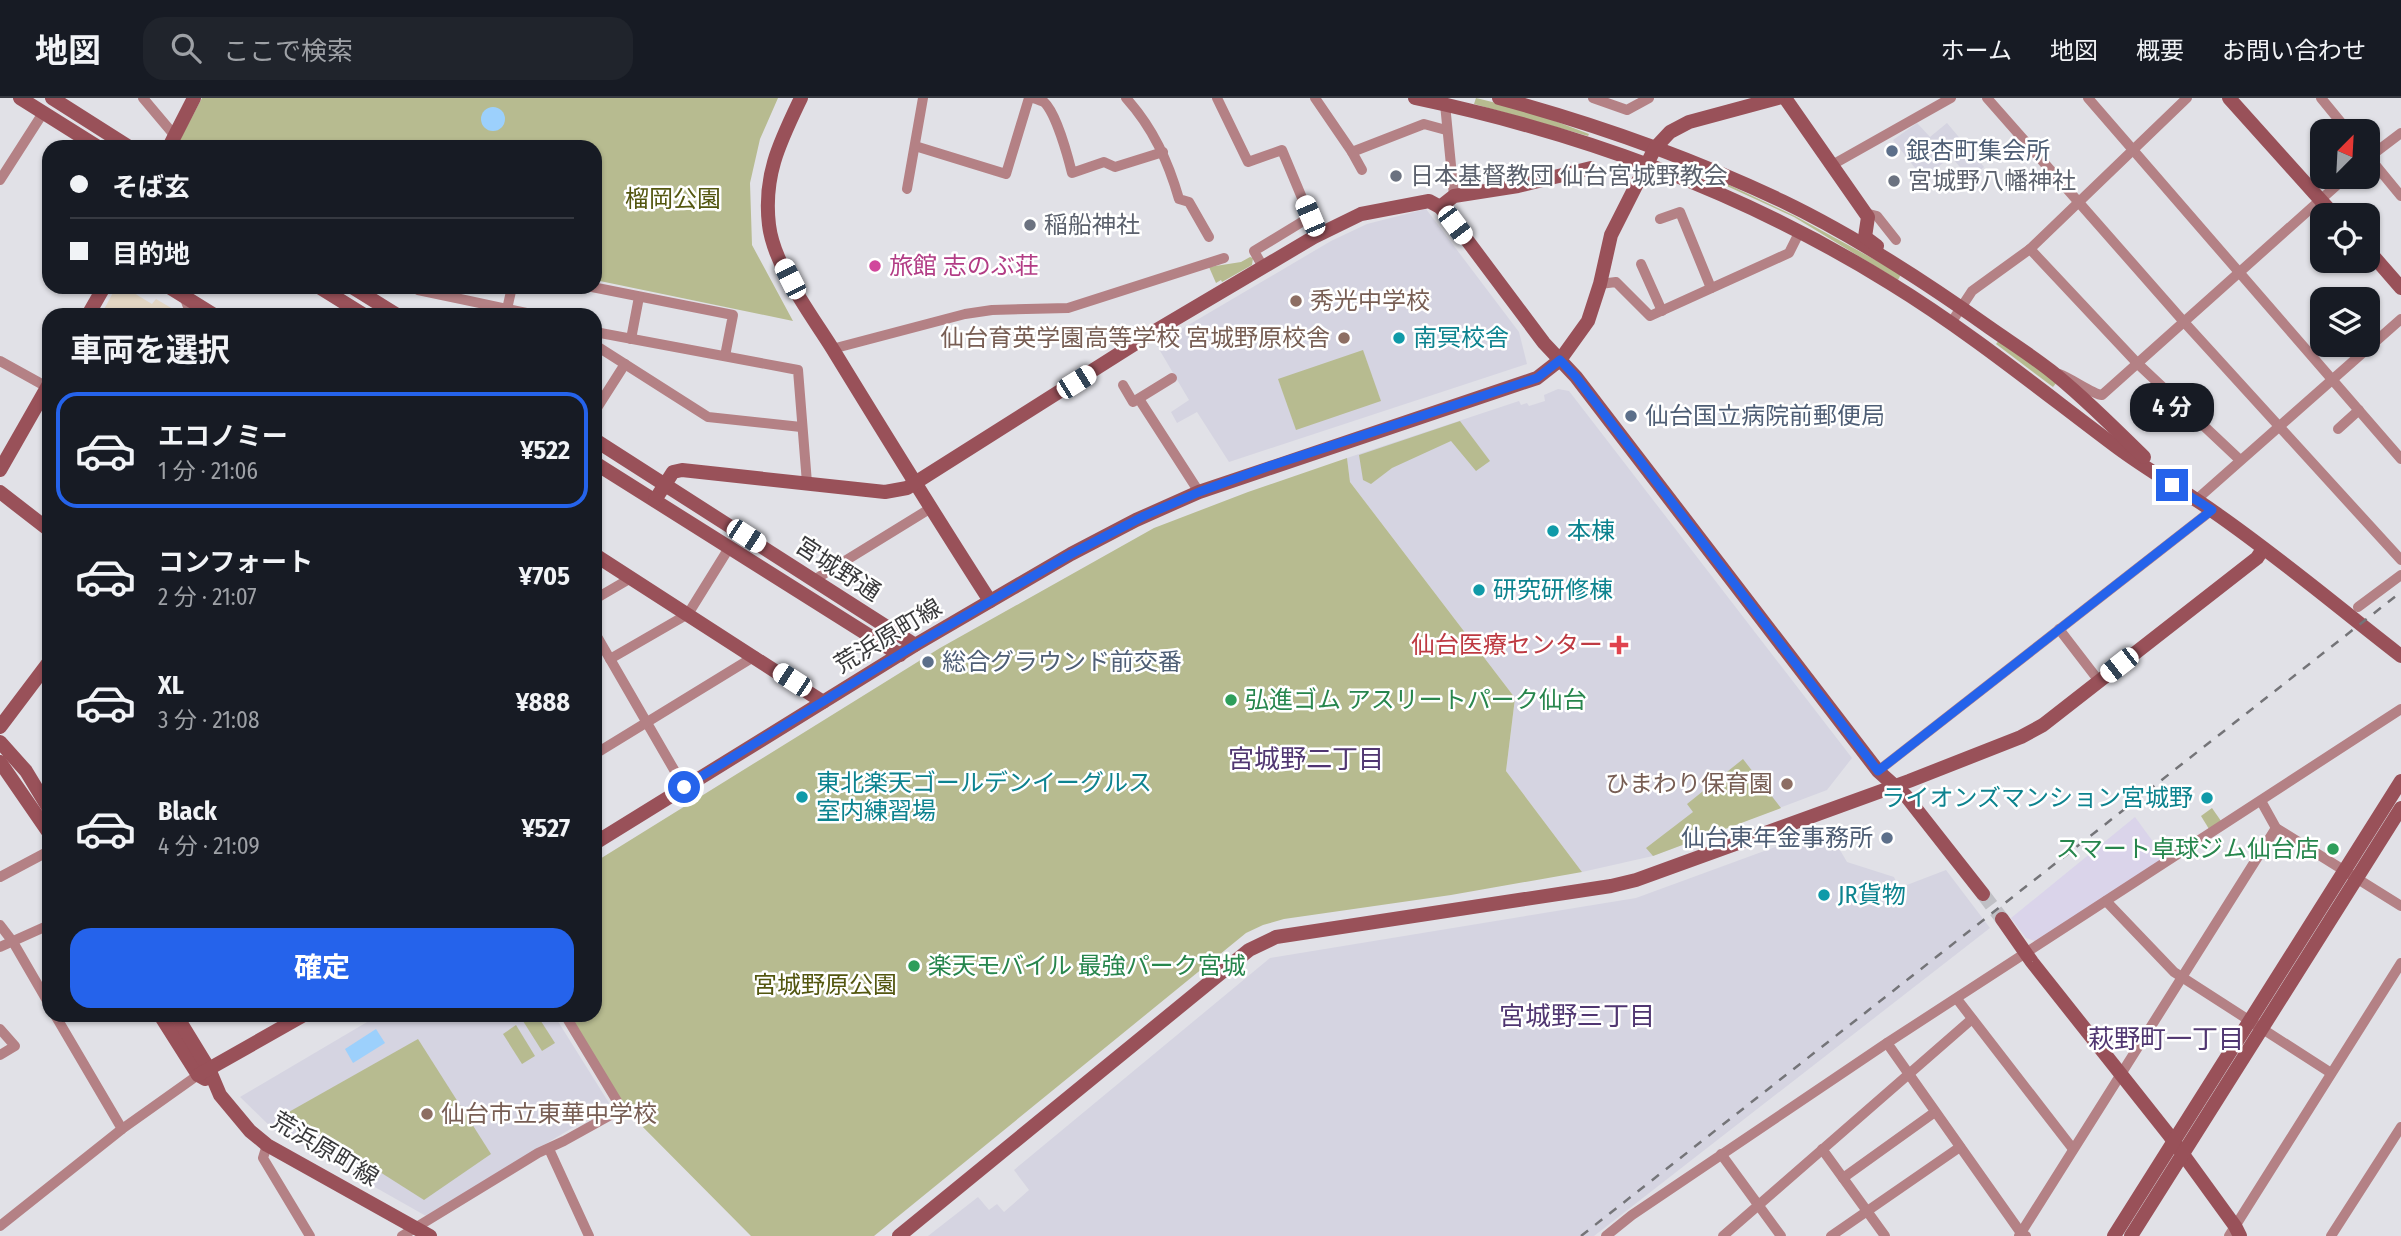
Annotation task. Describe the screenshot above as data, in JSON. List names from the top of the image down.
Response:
{
  "streets": {
    "street": ["宮城野通", "荒浜原町線"]
  },
  "crossings": [
    ["宮城野通", "荒浜原町線"]
  ],
  "districts": ["宮城野二丁目", "宮城野三丁目", "萩野町一丁目"],
  "parks": ["榴岡公園", "宮城野原公園"],
  "places": {
    "other": [
      "銀杏町集会所",
      "日本基督教団 仙台宮城野教会",
      "宮城野八幡神社",
      "稲船神社",
      "旅館 志のぶ荘",
      "秀光中学校",
      "仙台育英学園高等学校 宮城野原校舎",
      "南冥校舎",
      "仙台国立病院前郵便局",
      "本棟",
      "研究研修棟",
      "総合グラウンド前交番",
      "弘進ゴム アスリートパーク仙台",
      "ひまわり保育園",
      "東北楽天ゴールデンイーグルス 室内練習場",
      "ライオンズマンション宮城野",
      "仙台東年金事務所",
      "スマート卓球ジム仙台店",
      "JR貨物",
      "楽天モバイル 最強パーク宮城",
      "仙台市立東華中学校"
    ],
    "health": ["仙台医療センター"]
  },
  "north": "top right",
  "page": {
    "header": "地図",
    "search": "ここで検索",
    "nav": [
      "ホーム",
      "地図",
      "概要",
      "お問い合わせ"
    ],
    "banner": ["そば玄", "目的地"],
    "heading": "車両を選択",
    "bubble": "4 分",
    "list": [
      {
        "name": "エコノミー",
        "note": "1 分 · 21:06",
        "value": "¥522"
      },
      {
        "name": "コンフォート",
        "note": "2 分 · 21:07",
        "value": "¥705"
      },
      {
        "name": "XL",
        "note": "3 分 · 21:08",
        "value": "¥888"
      },
      {
        "name": "Black",
        "note": "4 分 · 21:09",
        "value": "¥527"
      }
    ],
    "buttons": "確定"
  }
}
